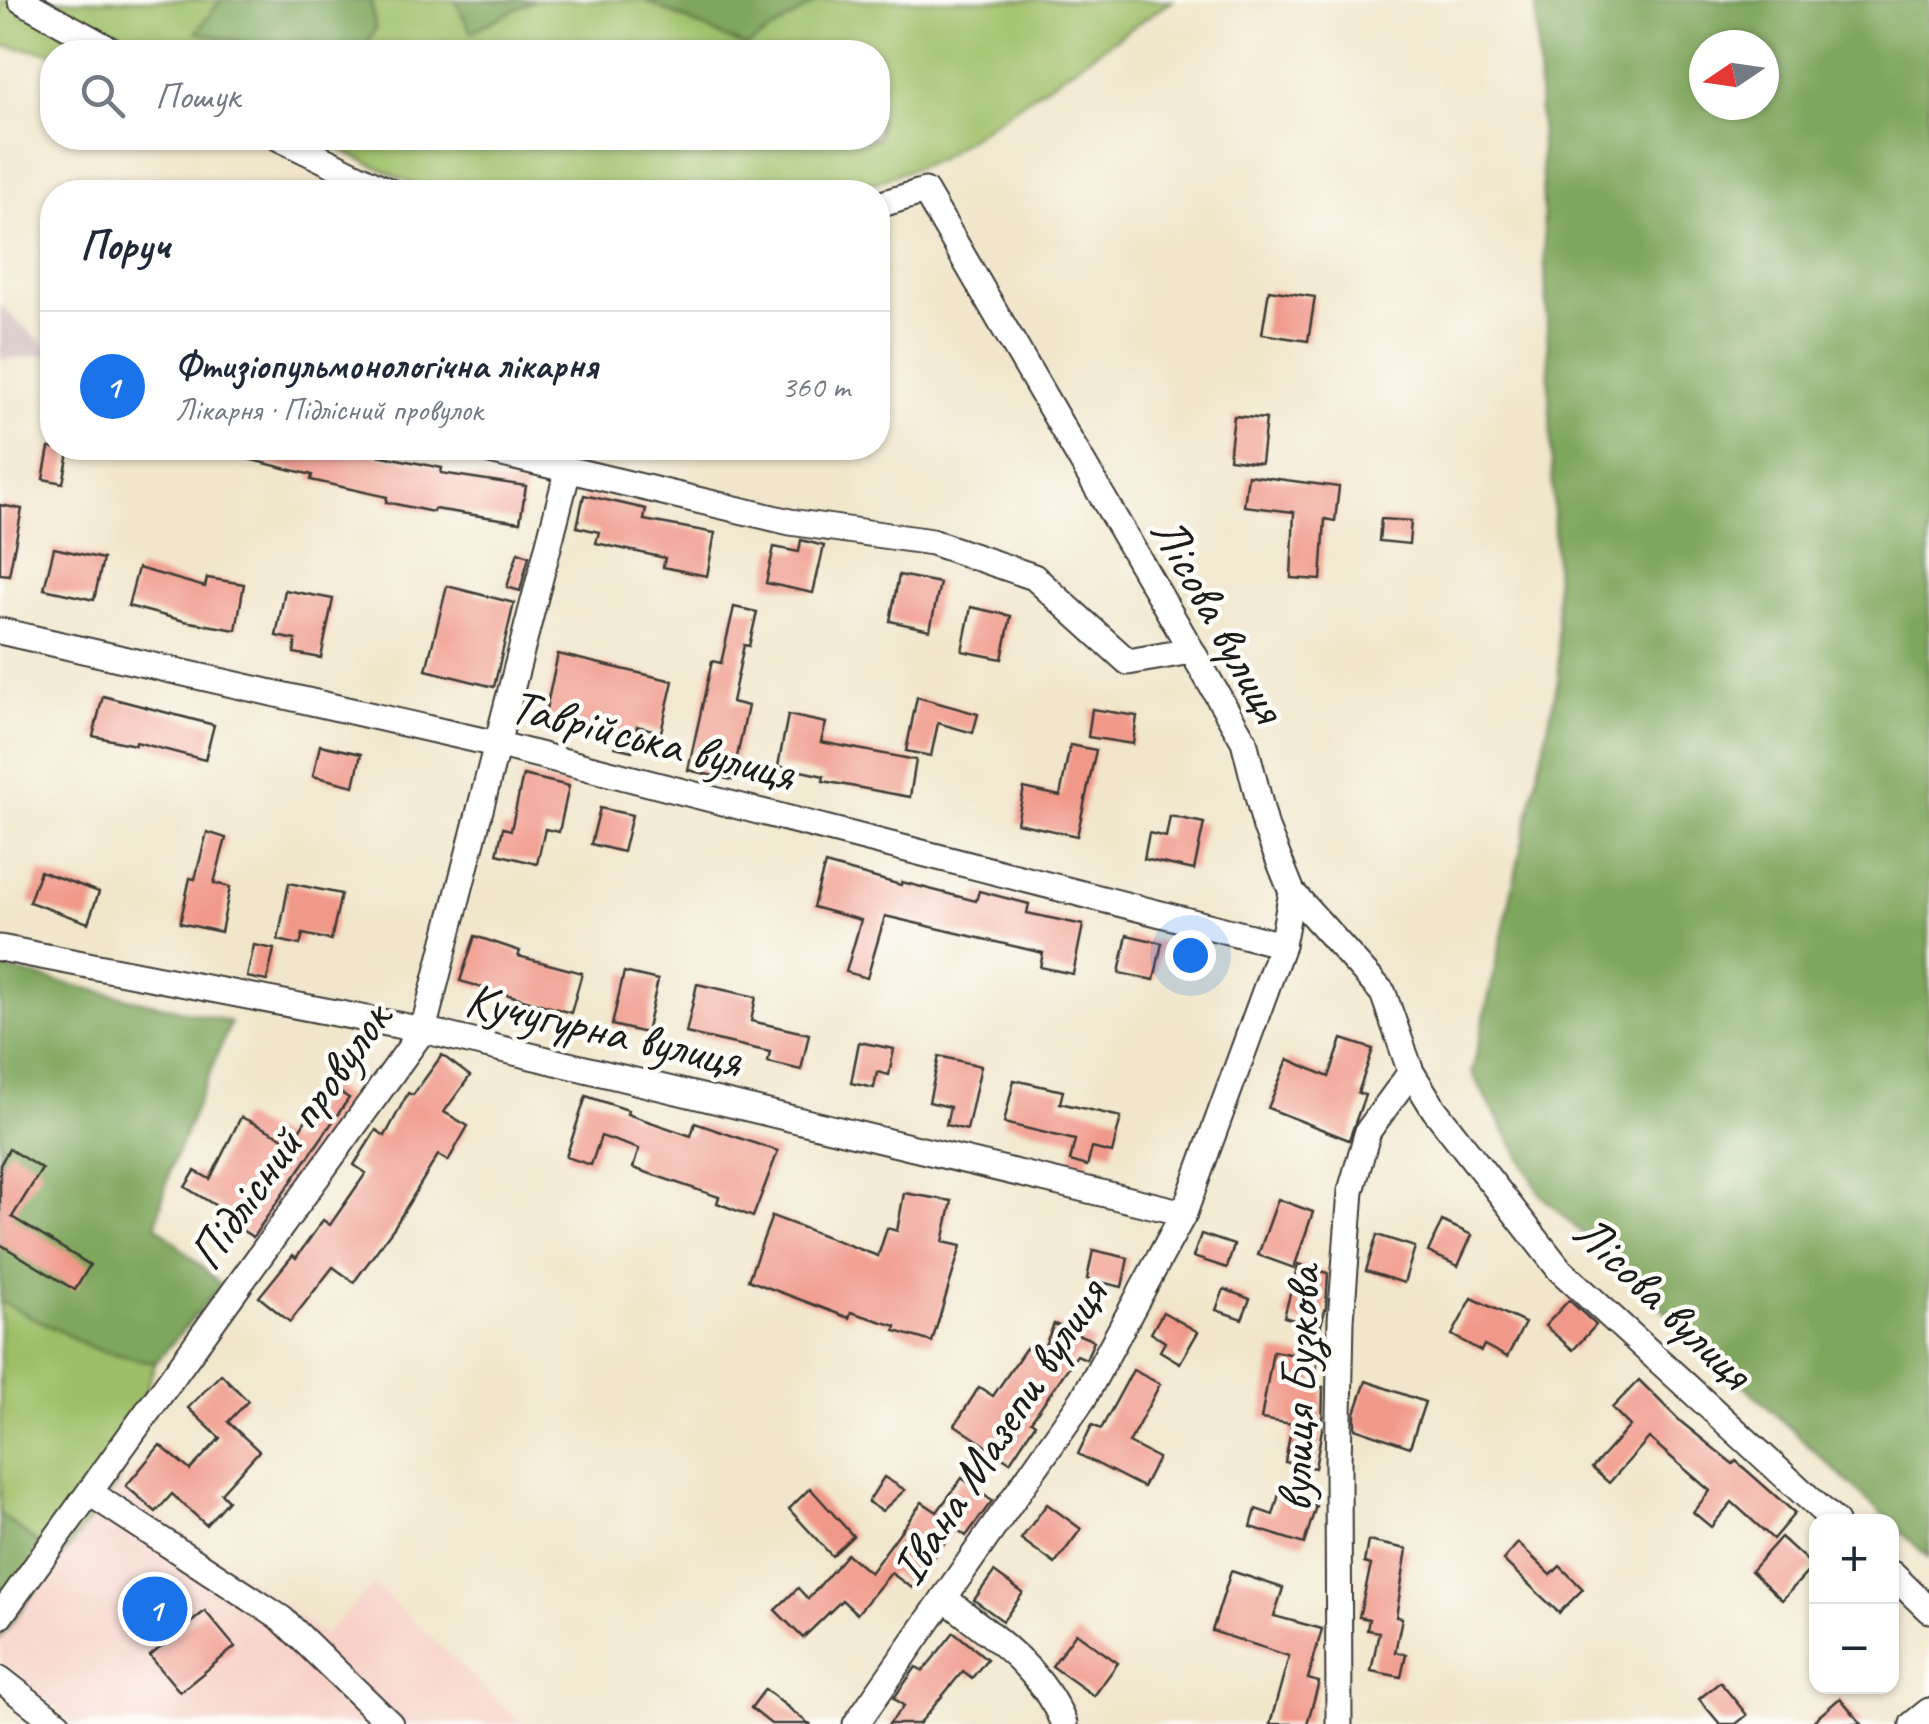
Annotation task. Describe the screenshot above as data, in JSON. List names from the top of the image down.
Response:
{
  "streets": {
    "street": [
      "Лісова вулиця",
      "Таврійська вулиця",
      "Кучугурна вулиця",
      "Підлісний провулок",
      "вулиця Бузкова",
      "Івана Мазепи вулиця"
    ]
  },
  "crossings": [
    ["Лісова вулиця", "вулиця Бузкова"],
    ["Лісова вулиця", "Івана Мазепи вулиця"],
    ["Таврійська вулиця", "Підлісний провулок"],
    ["Таврійська вулиця", "Івана Мазепи вулиця"],
    ["Кучугурна вулиця", "Підлісний провулок"],
    ["Кучугурна вулиця", "Івана Мазепи вулиця"]
  ],
  "north": "left",
  "page": {
    "search": "Пошук",
    "heading": "Поруч",
    "list": [
      {
        "mark": "1",
        "name": "Фтизіопульмонологічна лікарня",
        "note": "Лікарня · Підлісний провулок",
        "value": "360 m"
      }
    ],
    "map_buttons": ["+", "−"],
    "pins": "1"
  }
}
